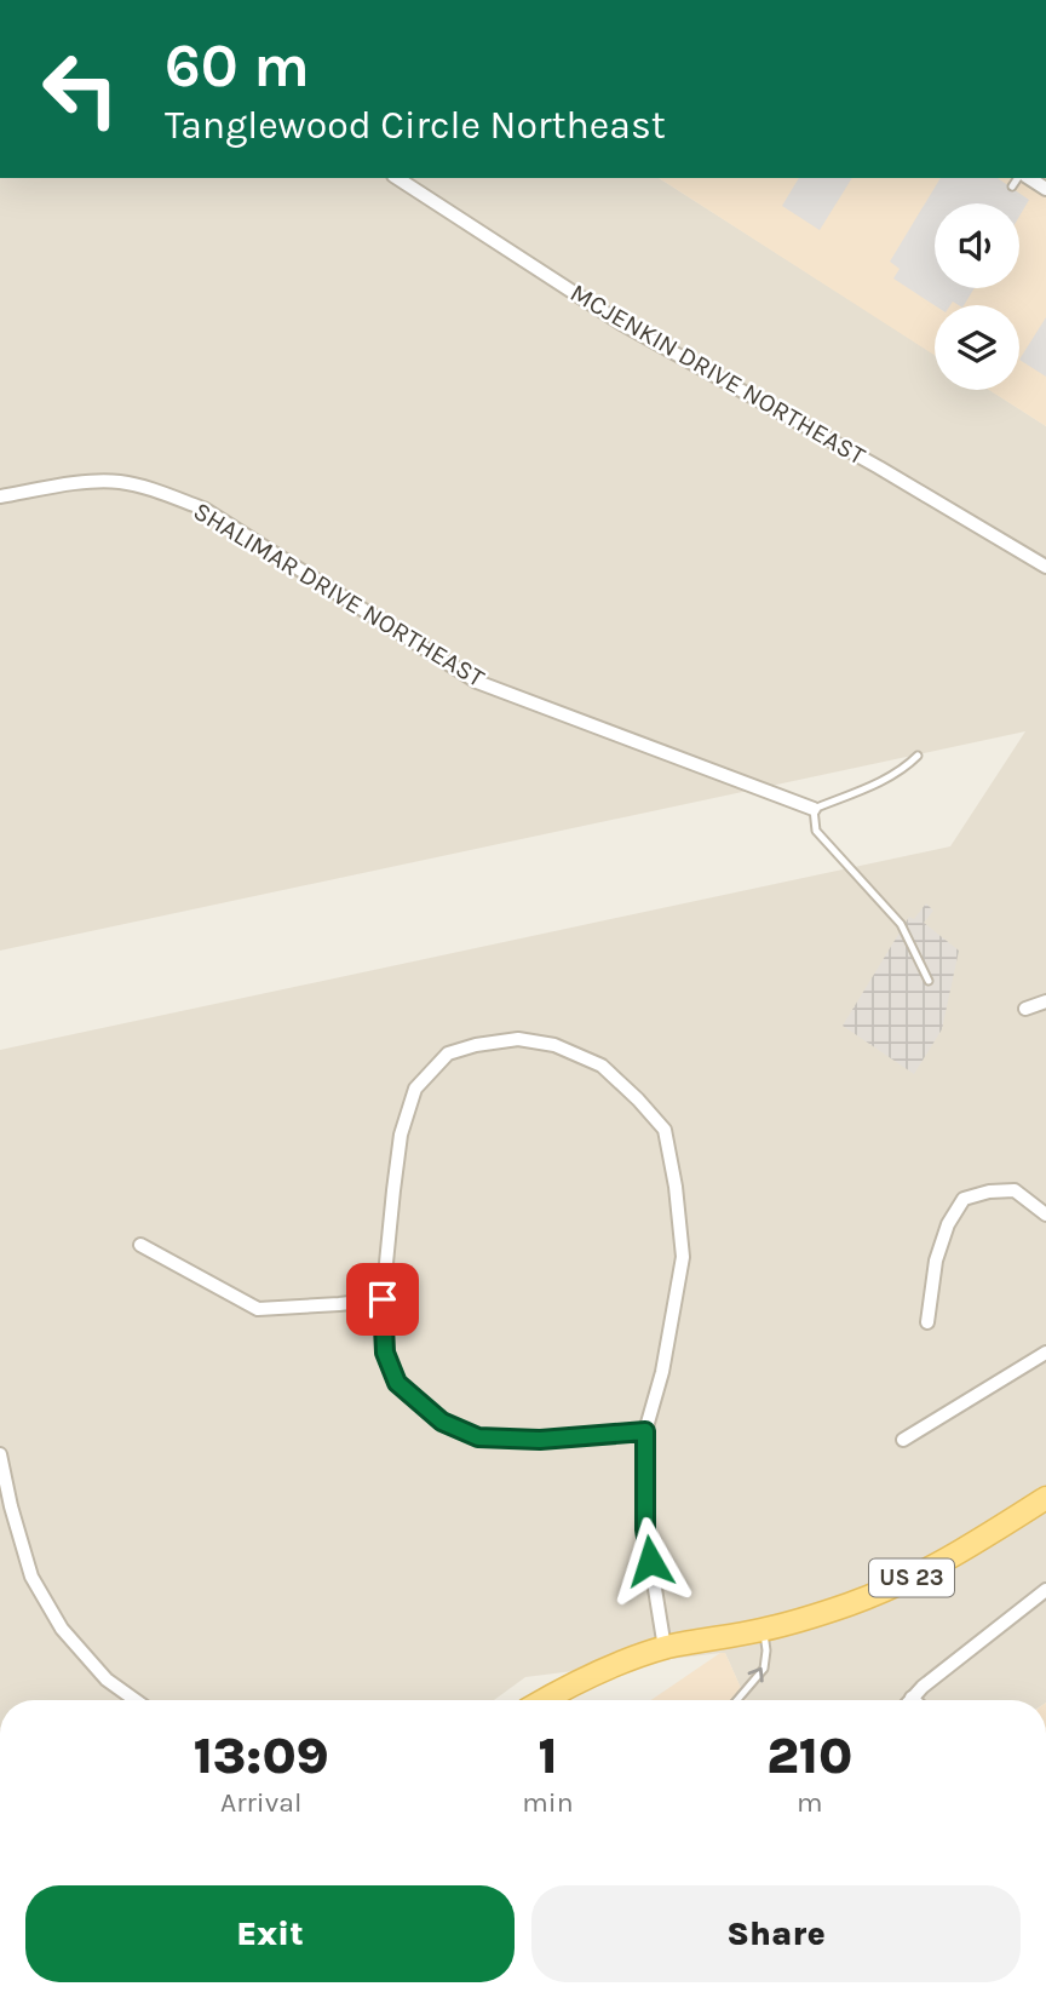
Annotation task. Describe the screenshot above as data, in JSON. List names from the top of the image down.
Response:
{
  "streets": {
    "main road": ["US 23"],
    "street": ["MCJENKIN DRIVE NORTHEAST", "SHALIMAR DRIVE NORTHEAST"]
  },
  "page": {
    "turn": ["60 m", "Tanglewood Circle Northeast"],
    "eta": [
      "13:09",
      "Arrival",
      "1",
      "min",
      "210",
      "m"
    ],
    "buttons": ["Exit", "Share"]
  }
}
